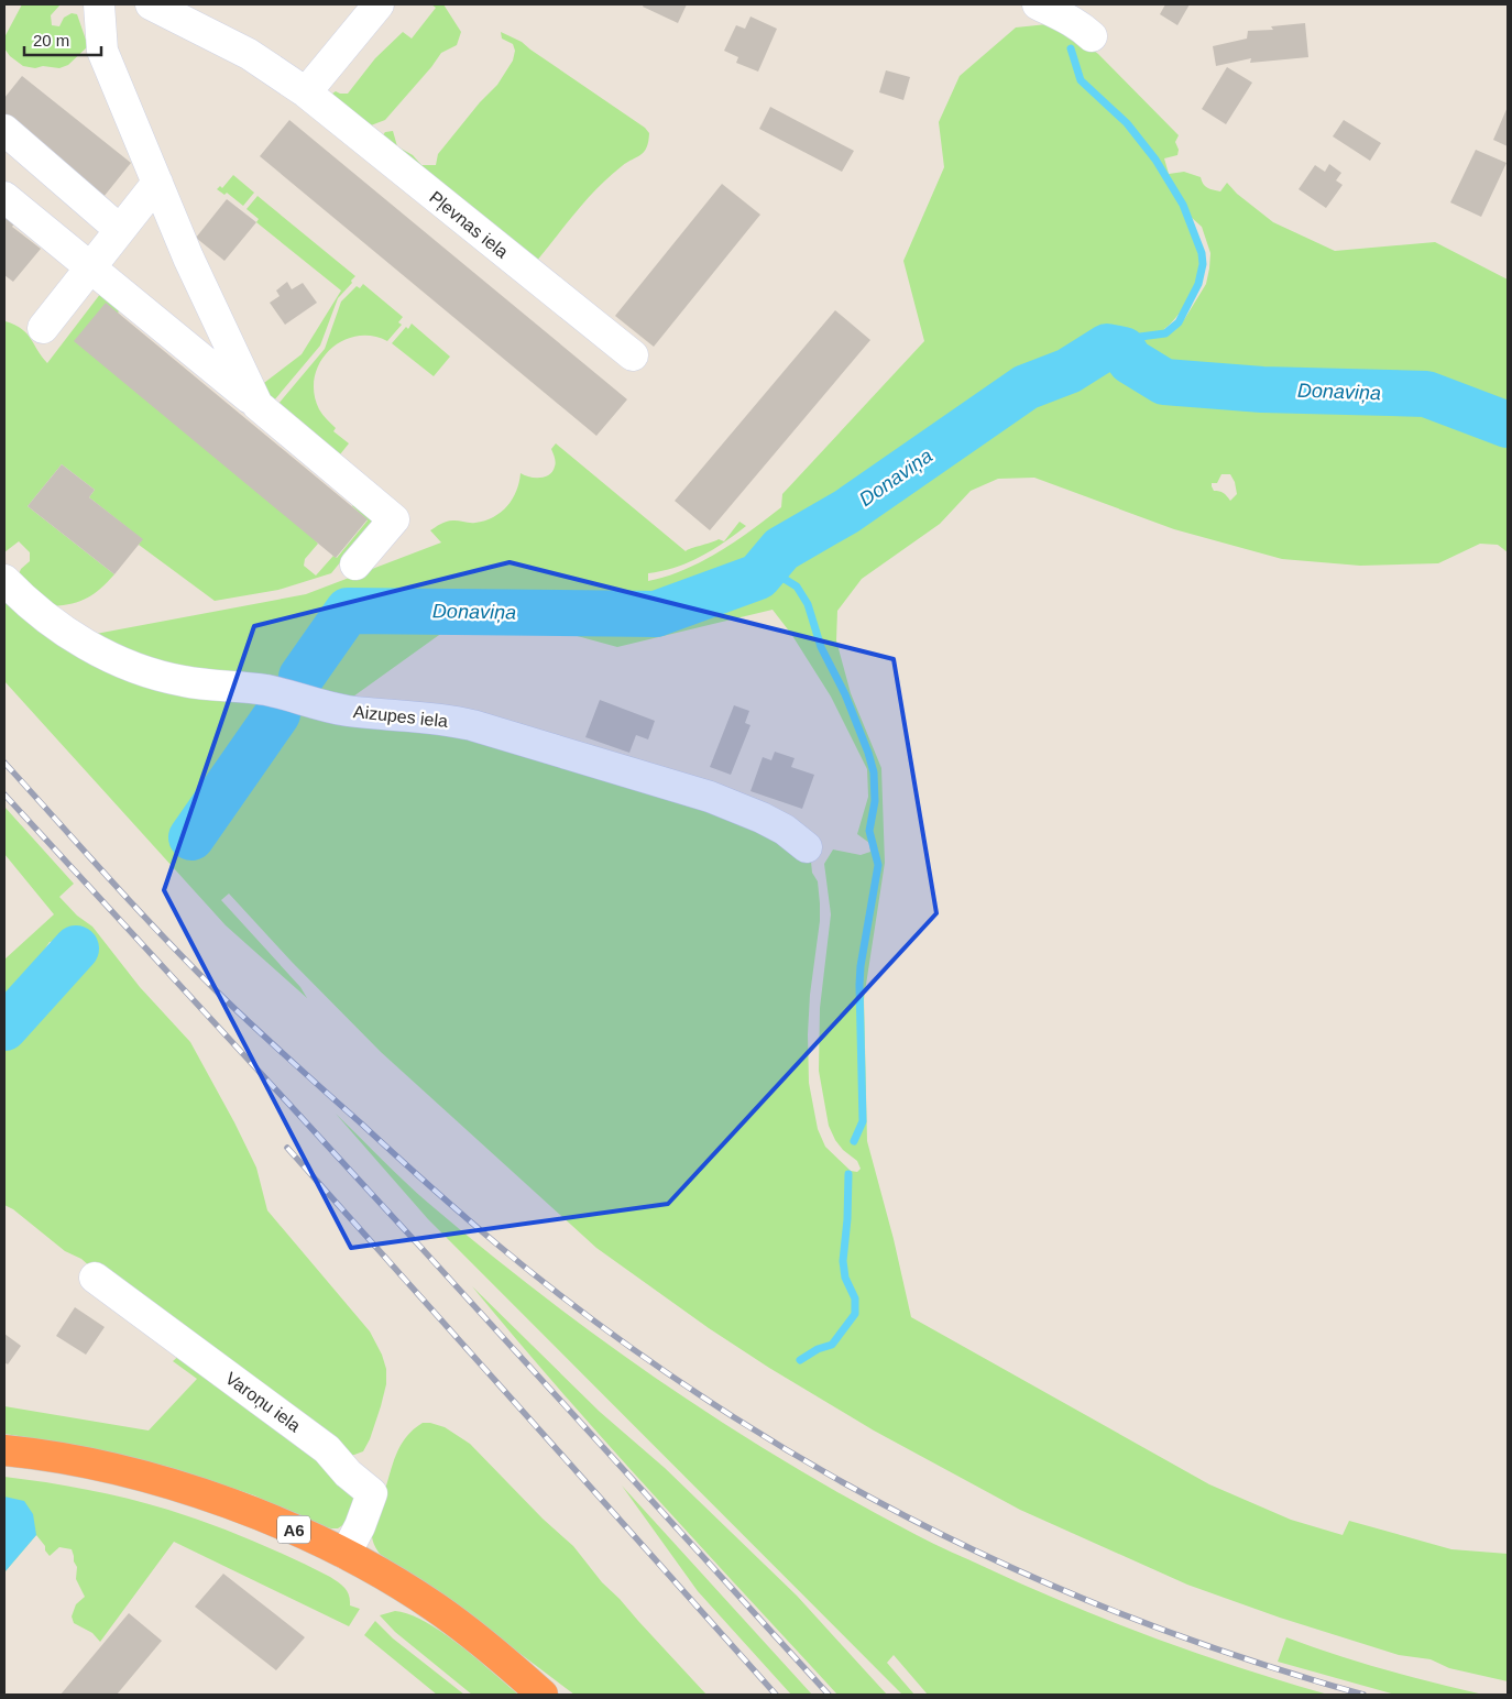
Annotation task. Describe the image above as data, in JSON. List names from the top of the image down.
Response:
{
  "streets": {
    "highway": ["A6"],
    "street": ["Pļevnas iela", "Aizupes iela", "Varoņu iela"]
  },
  "crossings": [
    ["Varoņu iela", "A6"]
  ],
  "water": ["Donaviņa"],
  "scale_bar": "20 m"
}
